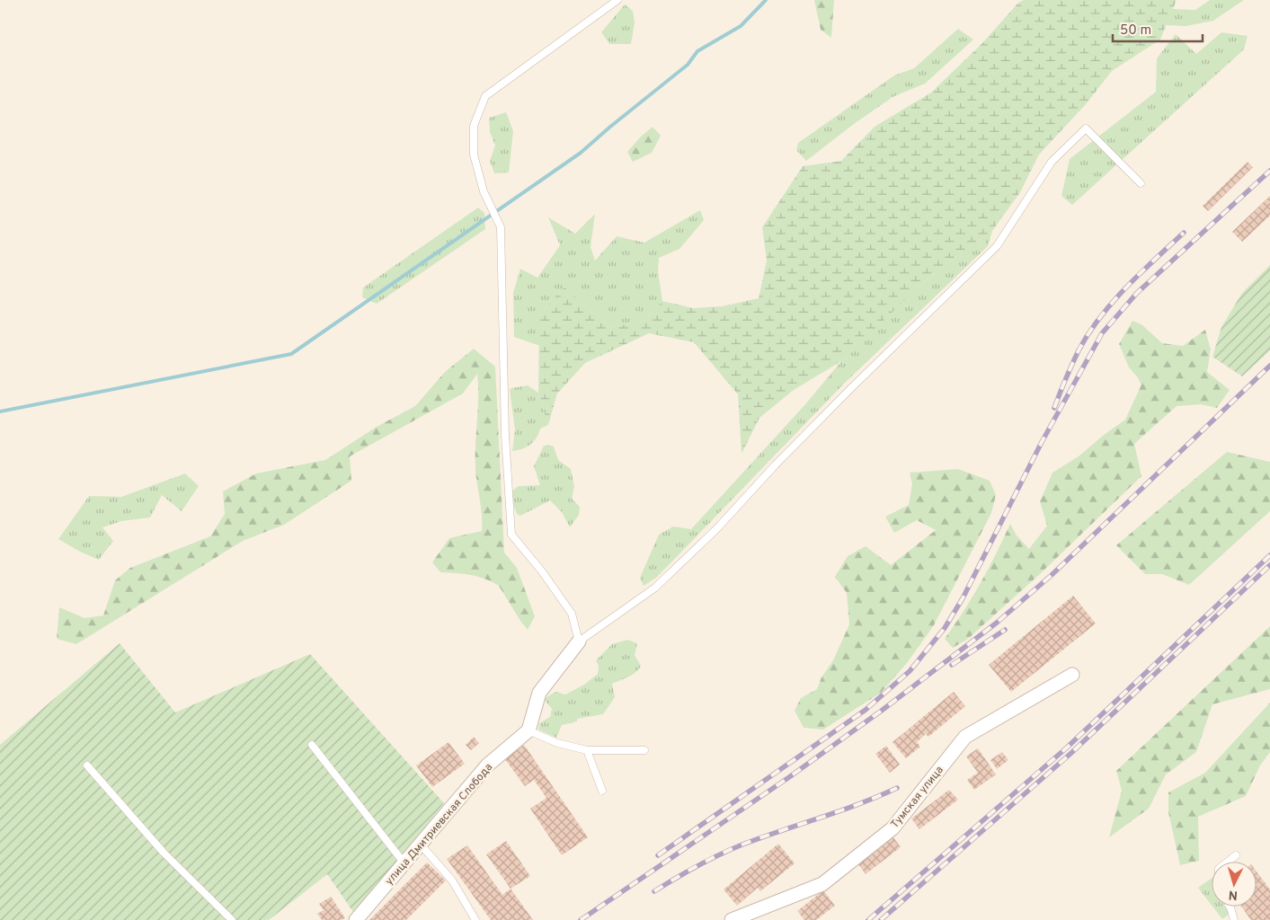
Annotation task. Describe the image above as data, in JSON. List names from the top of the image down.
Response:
{
  "streets": {
    "street": ["Тумская улица", "улица Дмитриевская Слобода"]
  },
  "scale_bar": "50 m",
  "north": "bottom"
}
